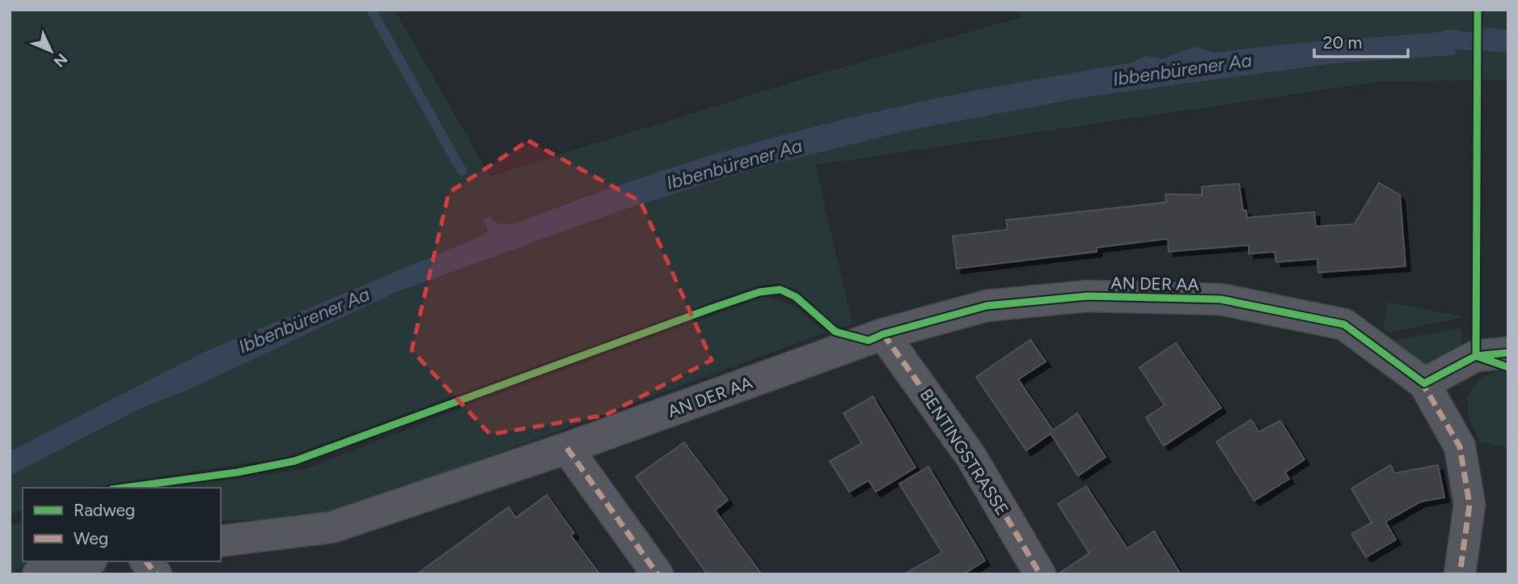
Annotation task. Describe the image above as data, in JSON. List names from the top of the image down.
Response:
{
  "streets": {
    "street": ["AN DER AA", "BENTINGSTRASSE"]
  },
  "crossings": [
    ["AN DER AA", "BENTINGSTRASSE"]
  ],
  "water": ["Ibbenbürener Aa"],
  "legend": ["Radweg", "Weg"],
  "scale_bar": "20 m",
  "north": "bottom right"
}
